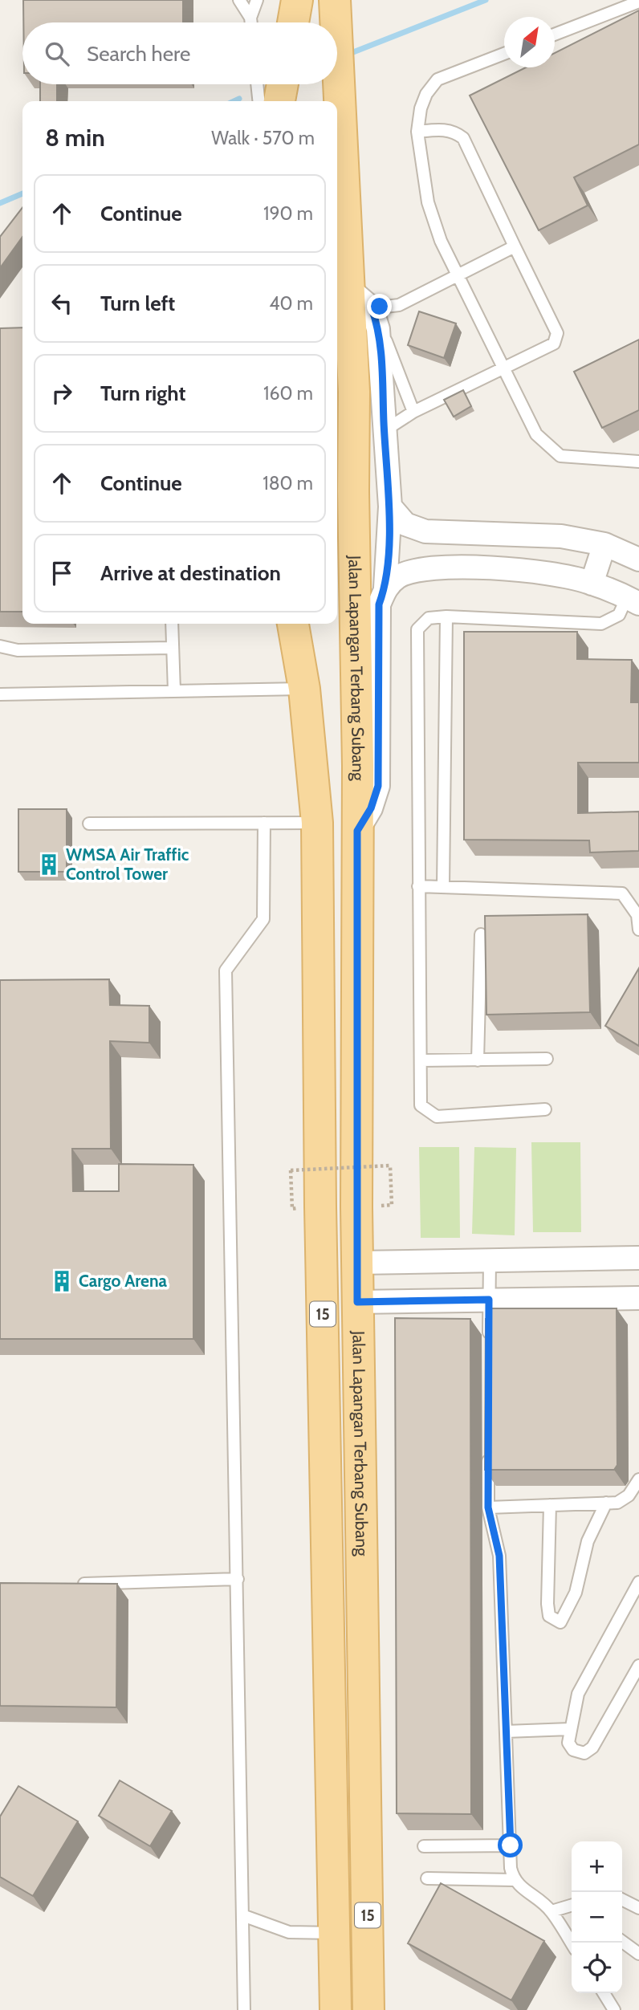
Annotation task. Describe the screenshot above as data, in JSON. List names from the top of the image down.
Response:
{
  "streets": {
    "main road": ["Jalan Lapangan Terbang Subang", "15"]
  },
  "places": {
    "building": ["WMSA Air Traffic Control Tower", "Cargo Arena"]
  },
  "north": "top right",
  "page": {
    "search": "Search here",
    "heading": ["8 min", "Walk · 570 m"],
    "list": [
      ["Continue", "190 m"],
      ["Turn left", "40 m"],
      ["Turn right", "160 m"],
      ["Continue", "180 m"],
      "Arrive at destination"
    ],
    "map_buttons": ["+", "−"]
  }
}
